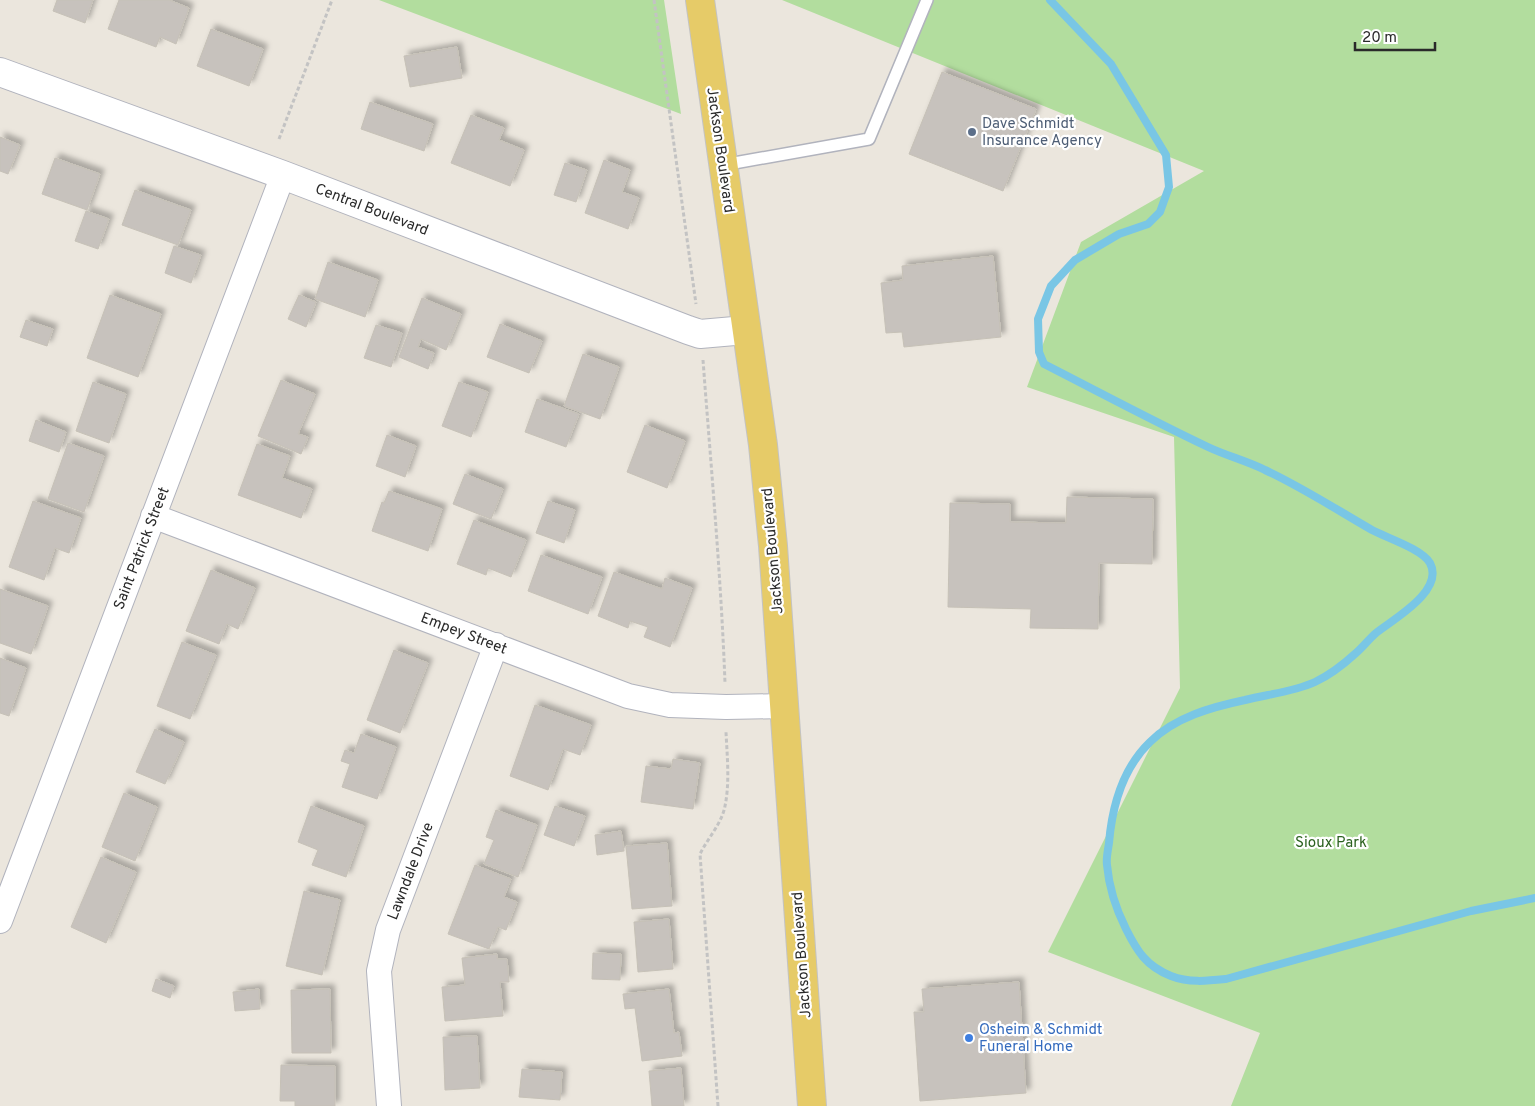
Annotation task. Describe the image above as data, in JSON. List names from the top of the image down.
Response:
{
  "streets": {
    "main road": ["Jackson Boulevard"],
    "street": [
      "Central Boulevard",
      "Saint Patrick Street",
      "Empey Street",
      "Lawndale Drive"
    ]
  },
  "crossings": [
    ["Jackson Boulevard", "Central Boulevard"],
    ["Jackson Boulevard", "Empey Street"],
    ["Central Boulevard", "Saint Patrick Street"],
    ["Saint Patrick Street", "Empey Street"],
    ["Empey Street", "Lawndale Drive"]
  ],
  "parks": ["Sioux Park"],
  "places": ["Dave Schmidt Insurance Agency", "Osheim & Schmidt Funeral Home"],
  "scale_bar": "20 m"
}
